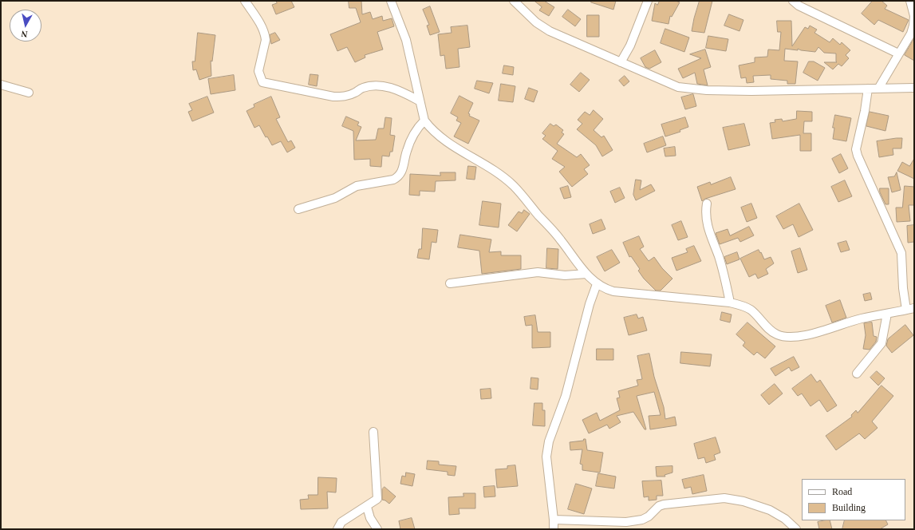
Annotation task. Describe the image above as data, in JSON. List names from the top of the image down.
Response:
{
  "legend": ["Road", "Building"],
  "north": "bottom"
}
